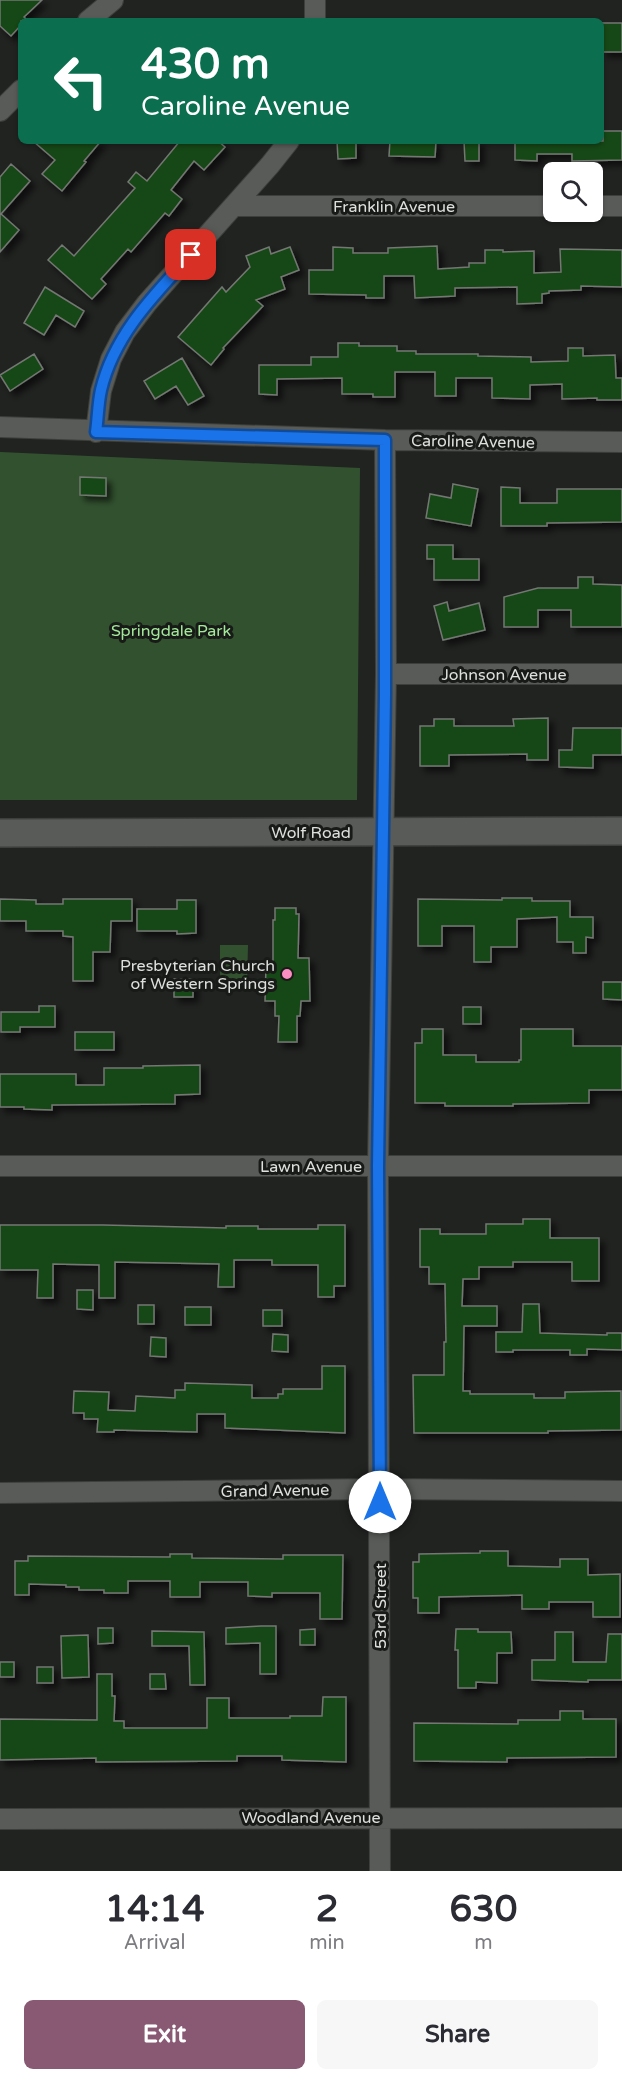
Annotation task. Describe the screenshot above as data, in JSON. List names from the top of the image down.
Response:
{
  "streets": {
    "main road": ["Wolf Road"],
    "street": [
      "Franklin Avenue",
      "Caroline Avenue",
      "Johnson Avenue",
      "Lawn Avenue",
      "Grand Avenue",
      "53rd Street",
      "Woodland Avenue"
    ]
  },
  "crossings": [
    ["Caroline Avenue", "53rd Street"],
    ["Johnson Avenue", "53rd Street"],
    ["Wolf Road", "53rd Street"],
    ["Lawn Avenue", "53rd Street"],
    ["Grand Avenue", "53rd Street"],
    ["53rd Street", "Woodland Avenue"]
  ],
  "parks": ["Springdale Park"],
  "places": ["Presbyterian Church of Western Springs"],
  "page": {
    "turn": ["430 m", "Caroline Avenue"],
    "eta": [
      "14:14",
      "Arrival",
      "2",
      "min",
      "630",
      "m"
    ],
    "buttons": ["Exit", "Share"]
  }
}
